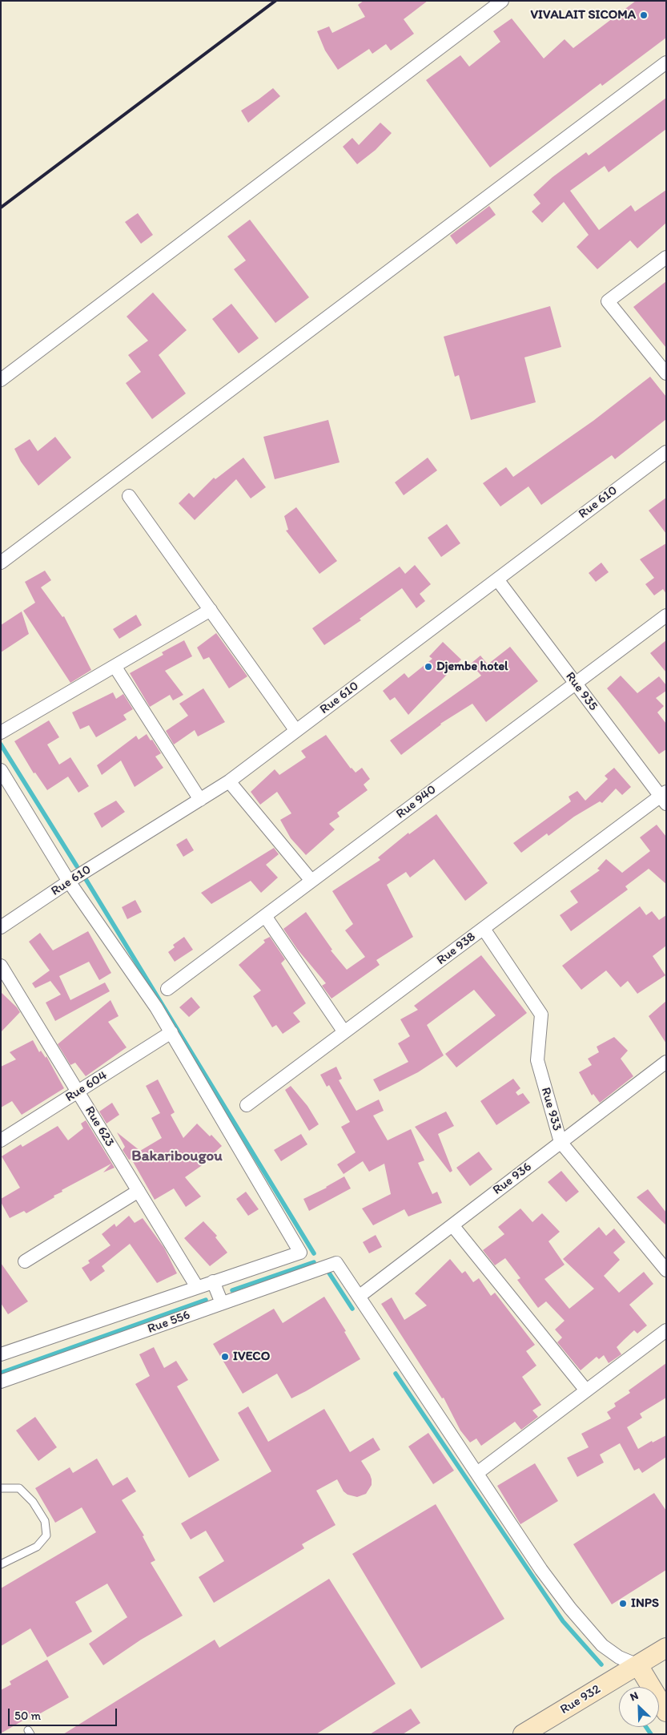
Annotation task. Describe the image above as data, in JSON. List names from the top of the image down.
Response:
{
  "streets": {
    "main road": ["Rue 932"],
    "street": [
      "Rue 610",
      "Rue 935",
      "Rue 940",
      "Rue 938",
      "Rue 604",
      "Rue 933",
      "Rue 623",
      "Rue 936",
      "Rue 556"
    ]
  },
  "crossings": [
    ["Rue 610", "Rue 935"],
    ["Rue 935", "Rue 940"],
    ["Rue 935", "Rue 938"],
    ["Rue 938", "Rue 933"],
    ["Rue 604", "Rue 623"],
    ["Rue 933", "Rue 936"],
    ["Rue 936", "Rue 556"]
  ],
  "districts": ["Bakaribougou"],
  "places": [
    "VIVALAIT SICOMA",
    "Djembe hotel",
    "IVECO",
    "INPS"
  ],
  "scale_bar": "50 m",
  "north": "top left"
}
